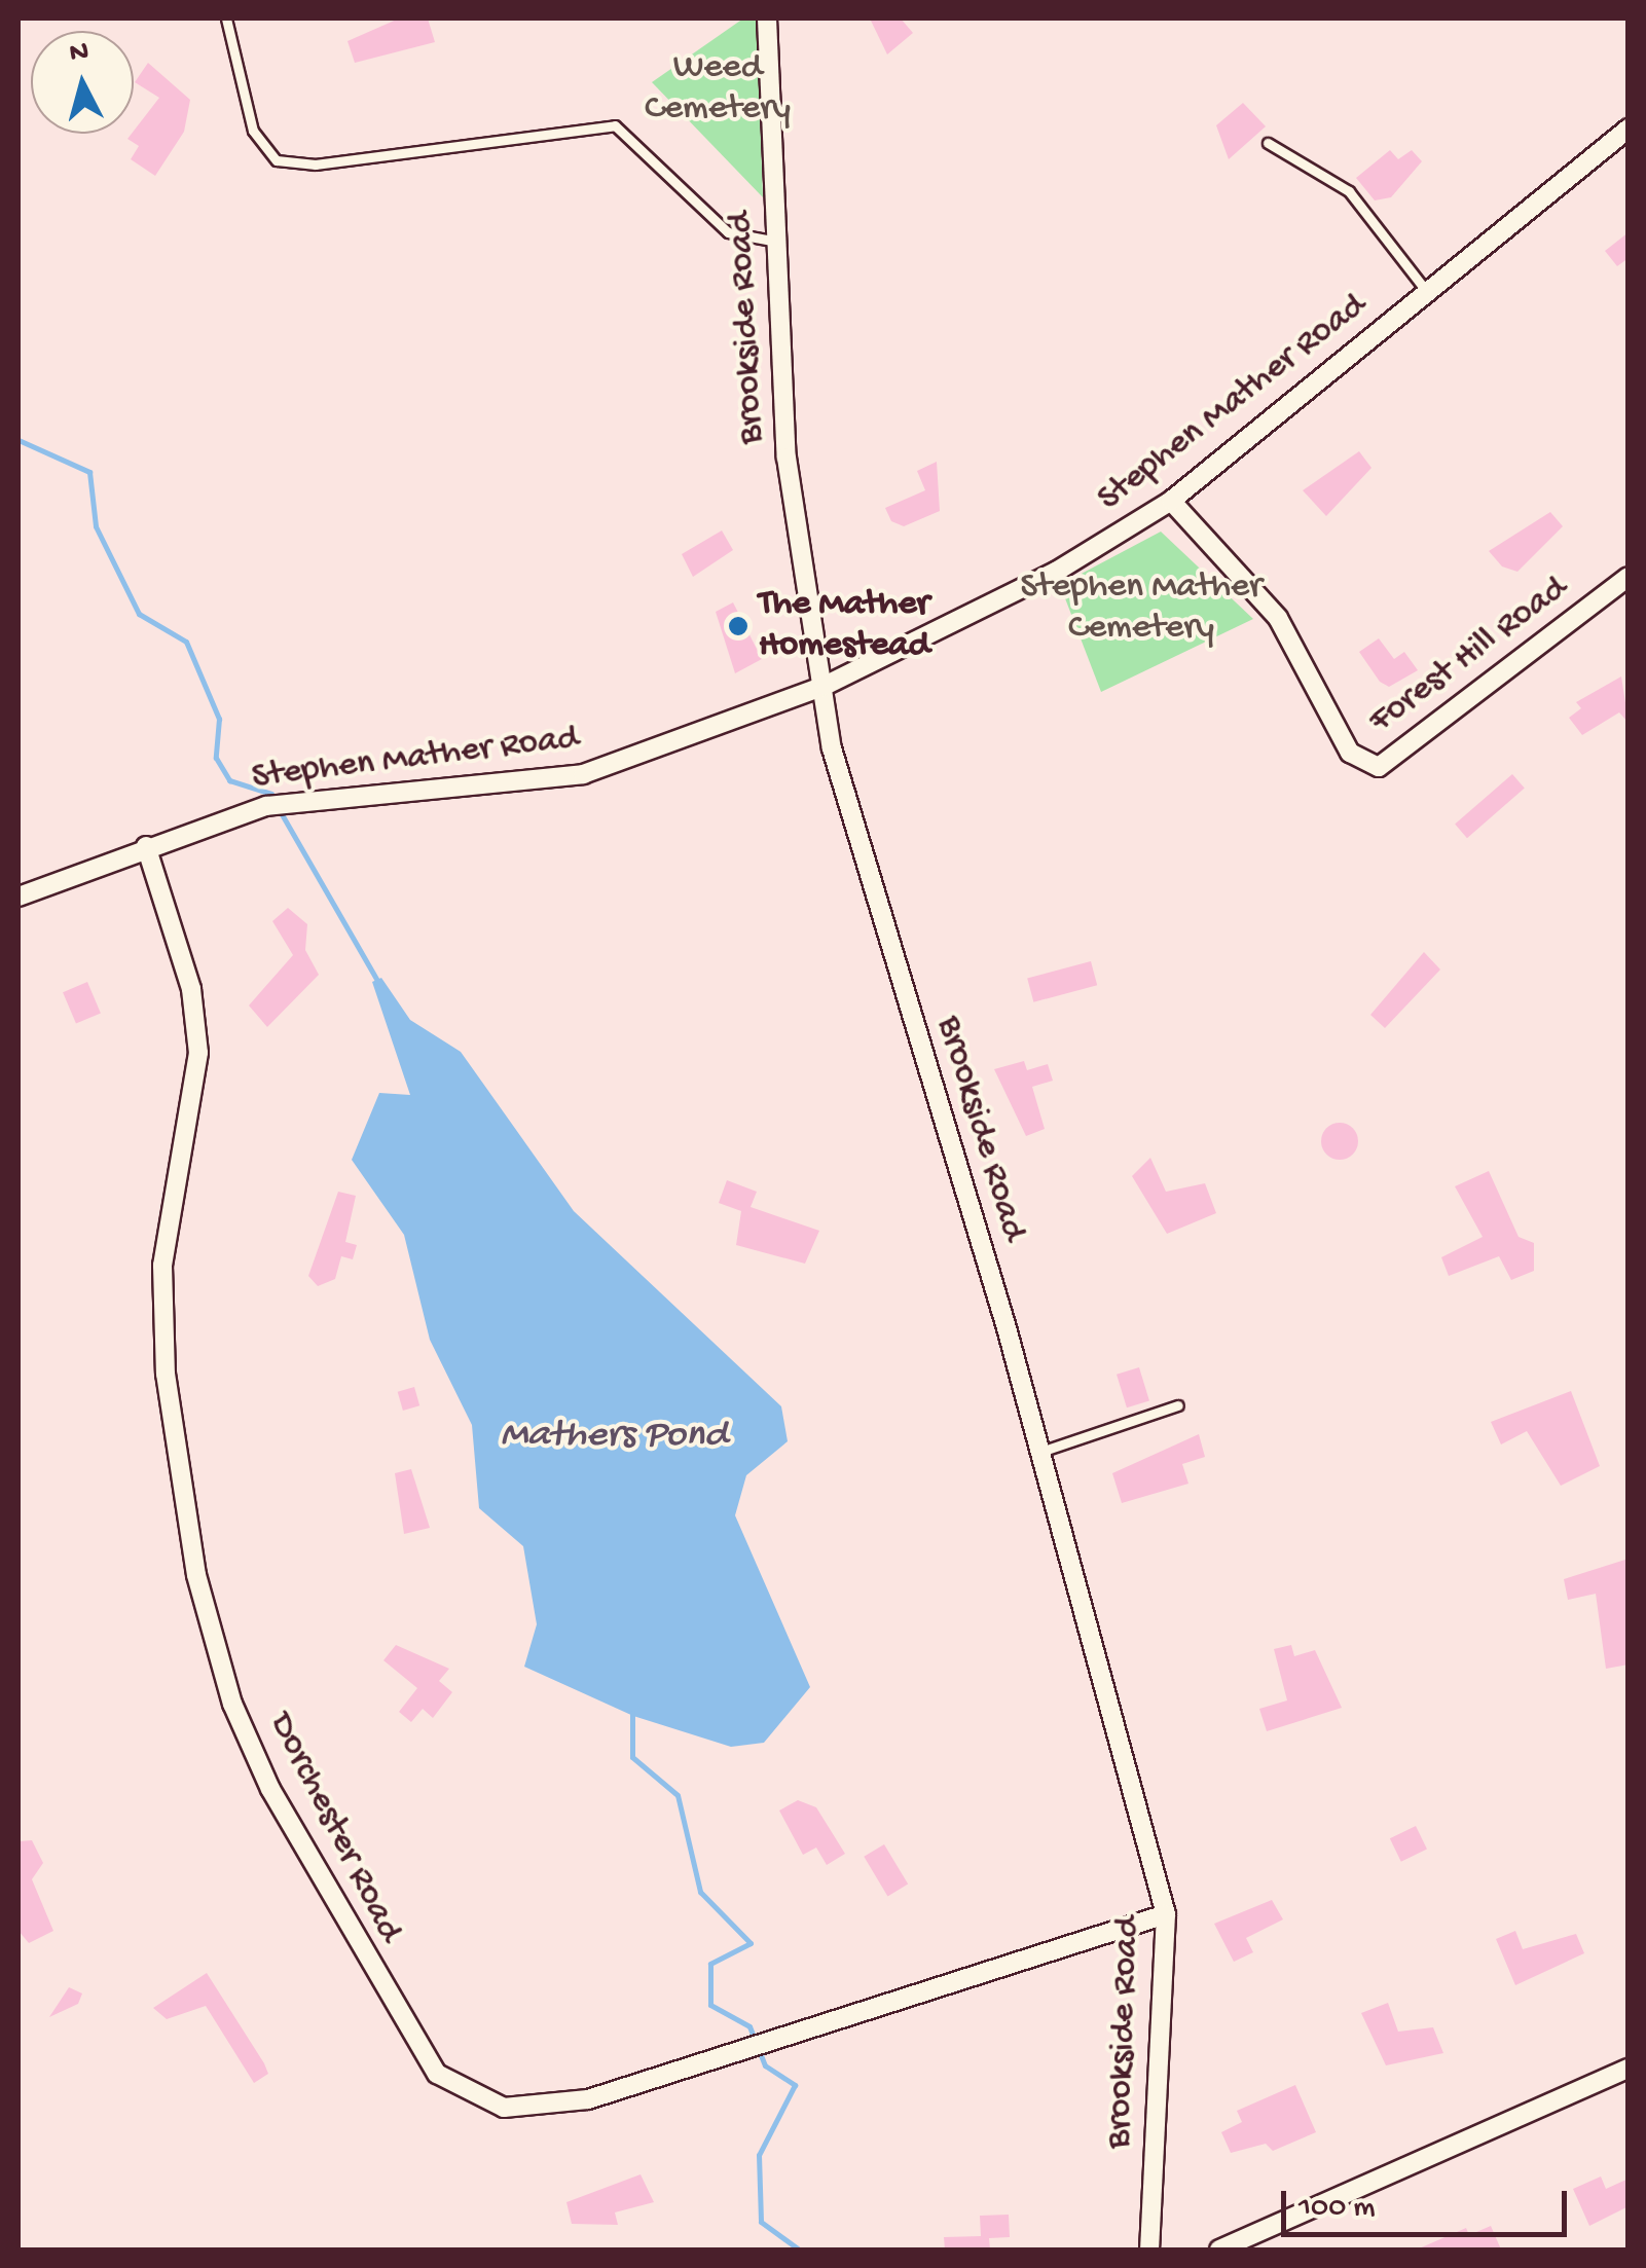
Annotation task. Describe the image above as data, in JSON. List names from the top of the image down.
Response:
{
  "streets": {
    "street": [
      "Brookside Road",
      "Stephen Mather Road",
      "Forest Hill Road",
      "Dorchester Road"
    ]
  },
  "crossings": [
    ["Brookside Road", "Stephen Mather Road"],
    ["Brookside Road", "Dorchester Road"],
    ["Stephen Mather Road", "Forest Hill Road"],
    ["Stephen Mather Road", "Dorchester Road"]
  ],
  "water": ["Mathers Pond"],
  "parks": ["Weed Cemetery", "Stephen Mather Cemetery"],
  "places": ["The Mather Homestead"],
  "scale_bar": "100 m",
  "north": "top"
}
